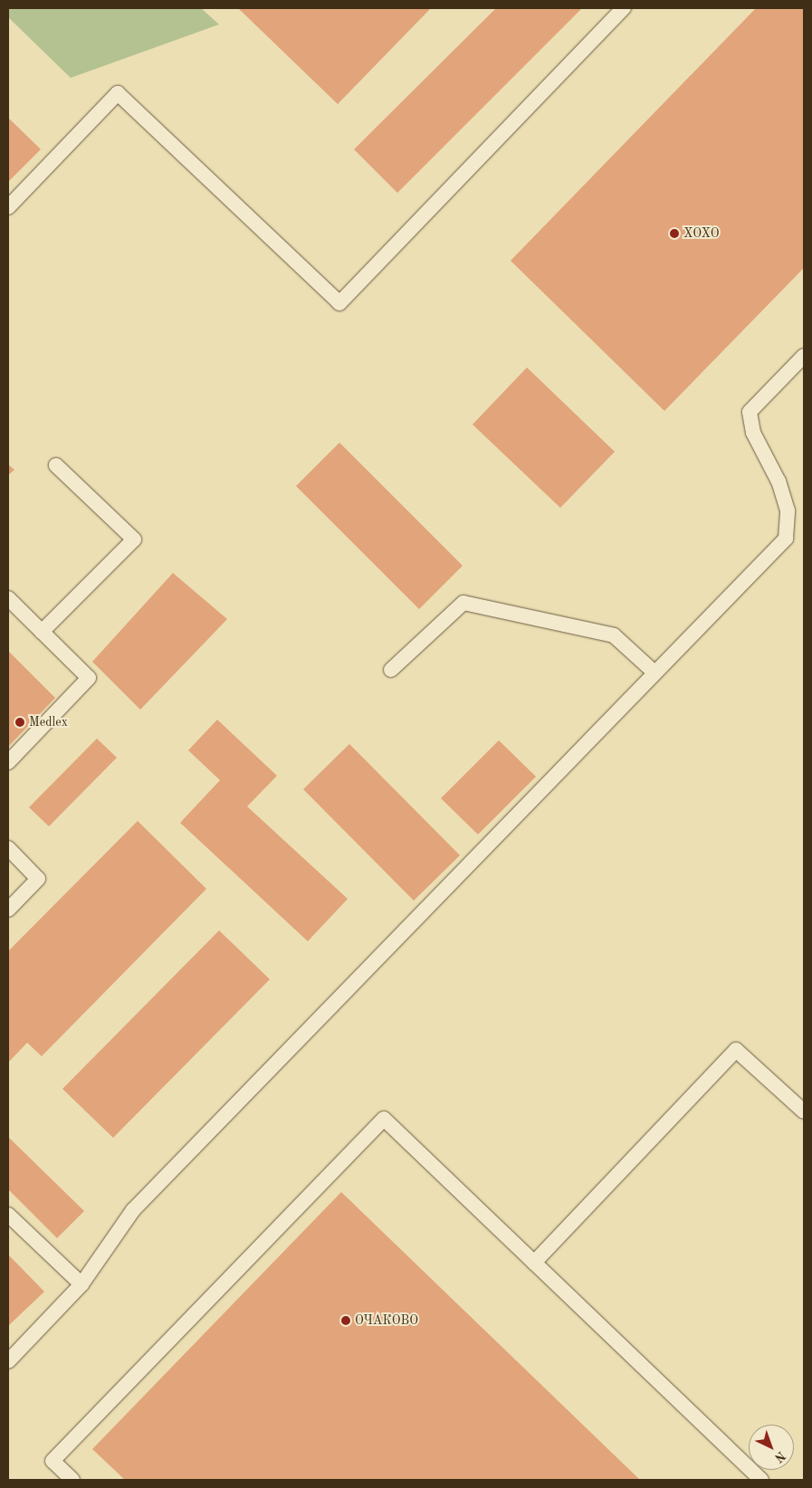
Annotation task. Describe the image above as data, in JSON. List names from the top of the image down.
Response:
{
  "places": ["XOXO", "Medlex", "ОЧАКОВО"],
  "north": "bottom right"
}
